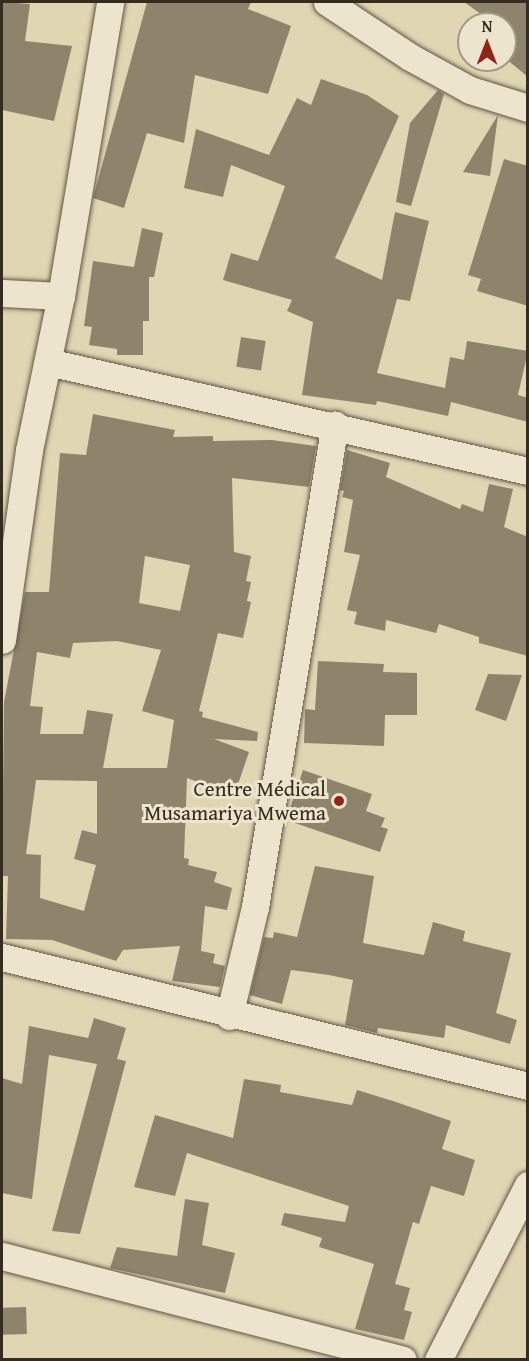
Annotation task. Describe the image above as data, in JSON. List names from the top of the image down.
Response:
{
  "places": ["Centre Médical Musamariya Mwema"],
  "north": "top"
}
